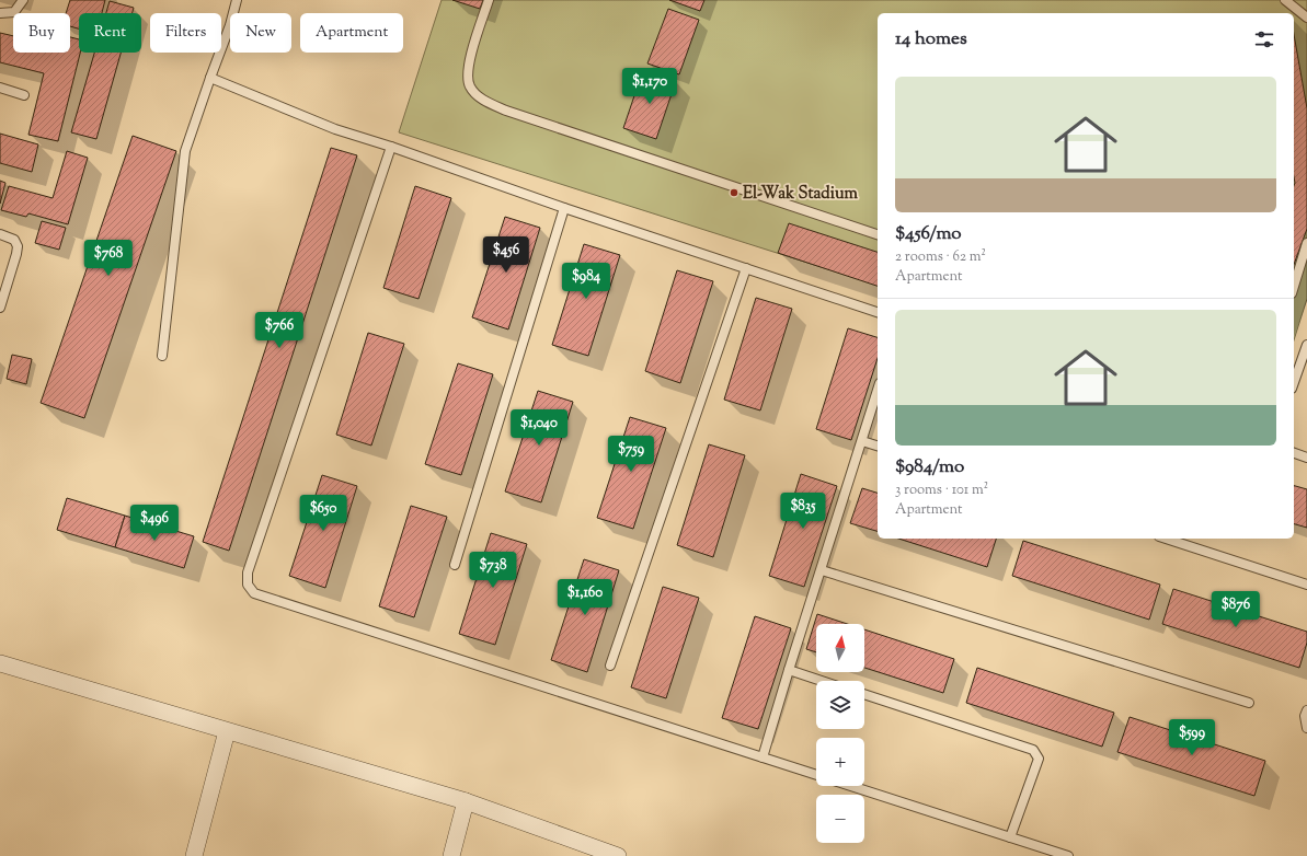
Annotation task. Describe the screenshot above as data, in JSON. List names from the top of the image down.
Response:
{
  "places": ["El-Wak Stadium"],
  "north": "top",
  "page": {
    "chip": [
      "Buy",
      "Rent",
      "Filters",
      "New",
      "Apartment"
    ],
    "heading": "14 homes",
    "list": [
      {
        "name": "$456/mo",
        "note": "2 rooms · 62 m² · Apartment"
      },
      {
        "name": "$984/mo",
        "note": "3 rooms · 101 m² · Apartment"
      }
    ],
    "price": [
      "$1,170",
      "$456",
      "$768",
      "$984",
      "$766",
      "$1,040",
      "$759",
      "$835",
      "$650",
      "$496",
      "$738",
      "$1,160",
      "$876",
      "$599"
    ],
    "map_buttons": ["+", "−"]
  }
}
